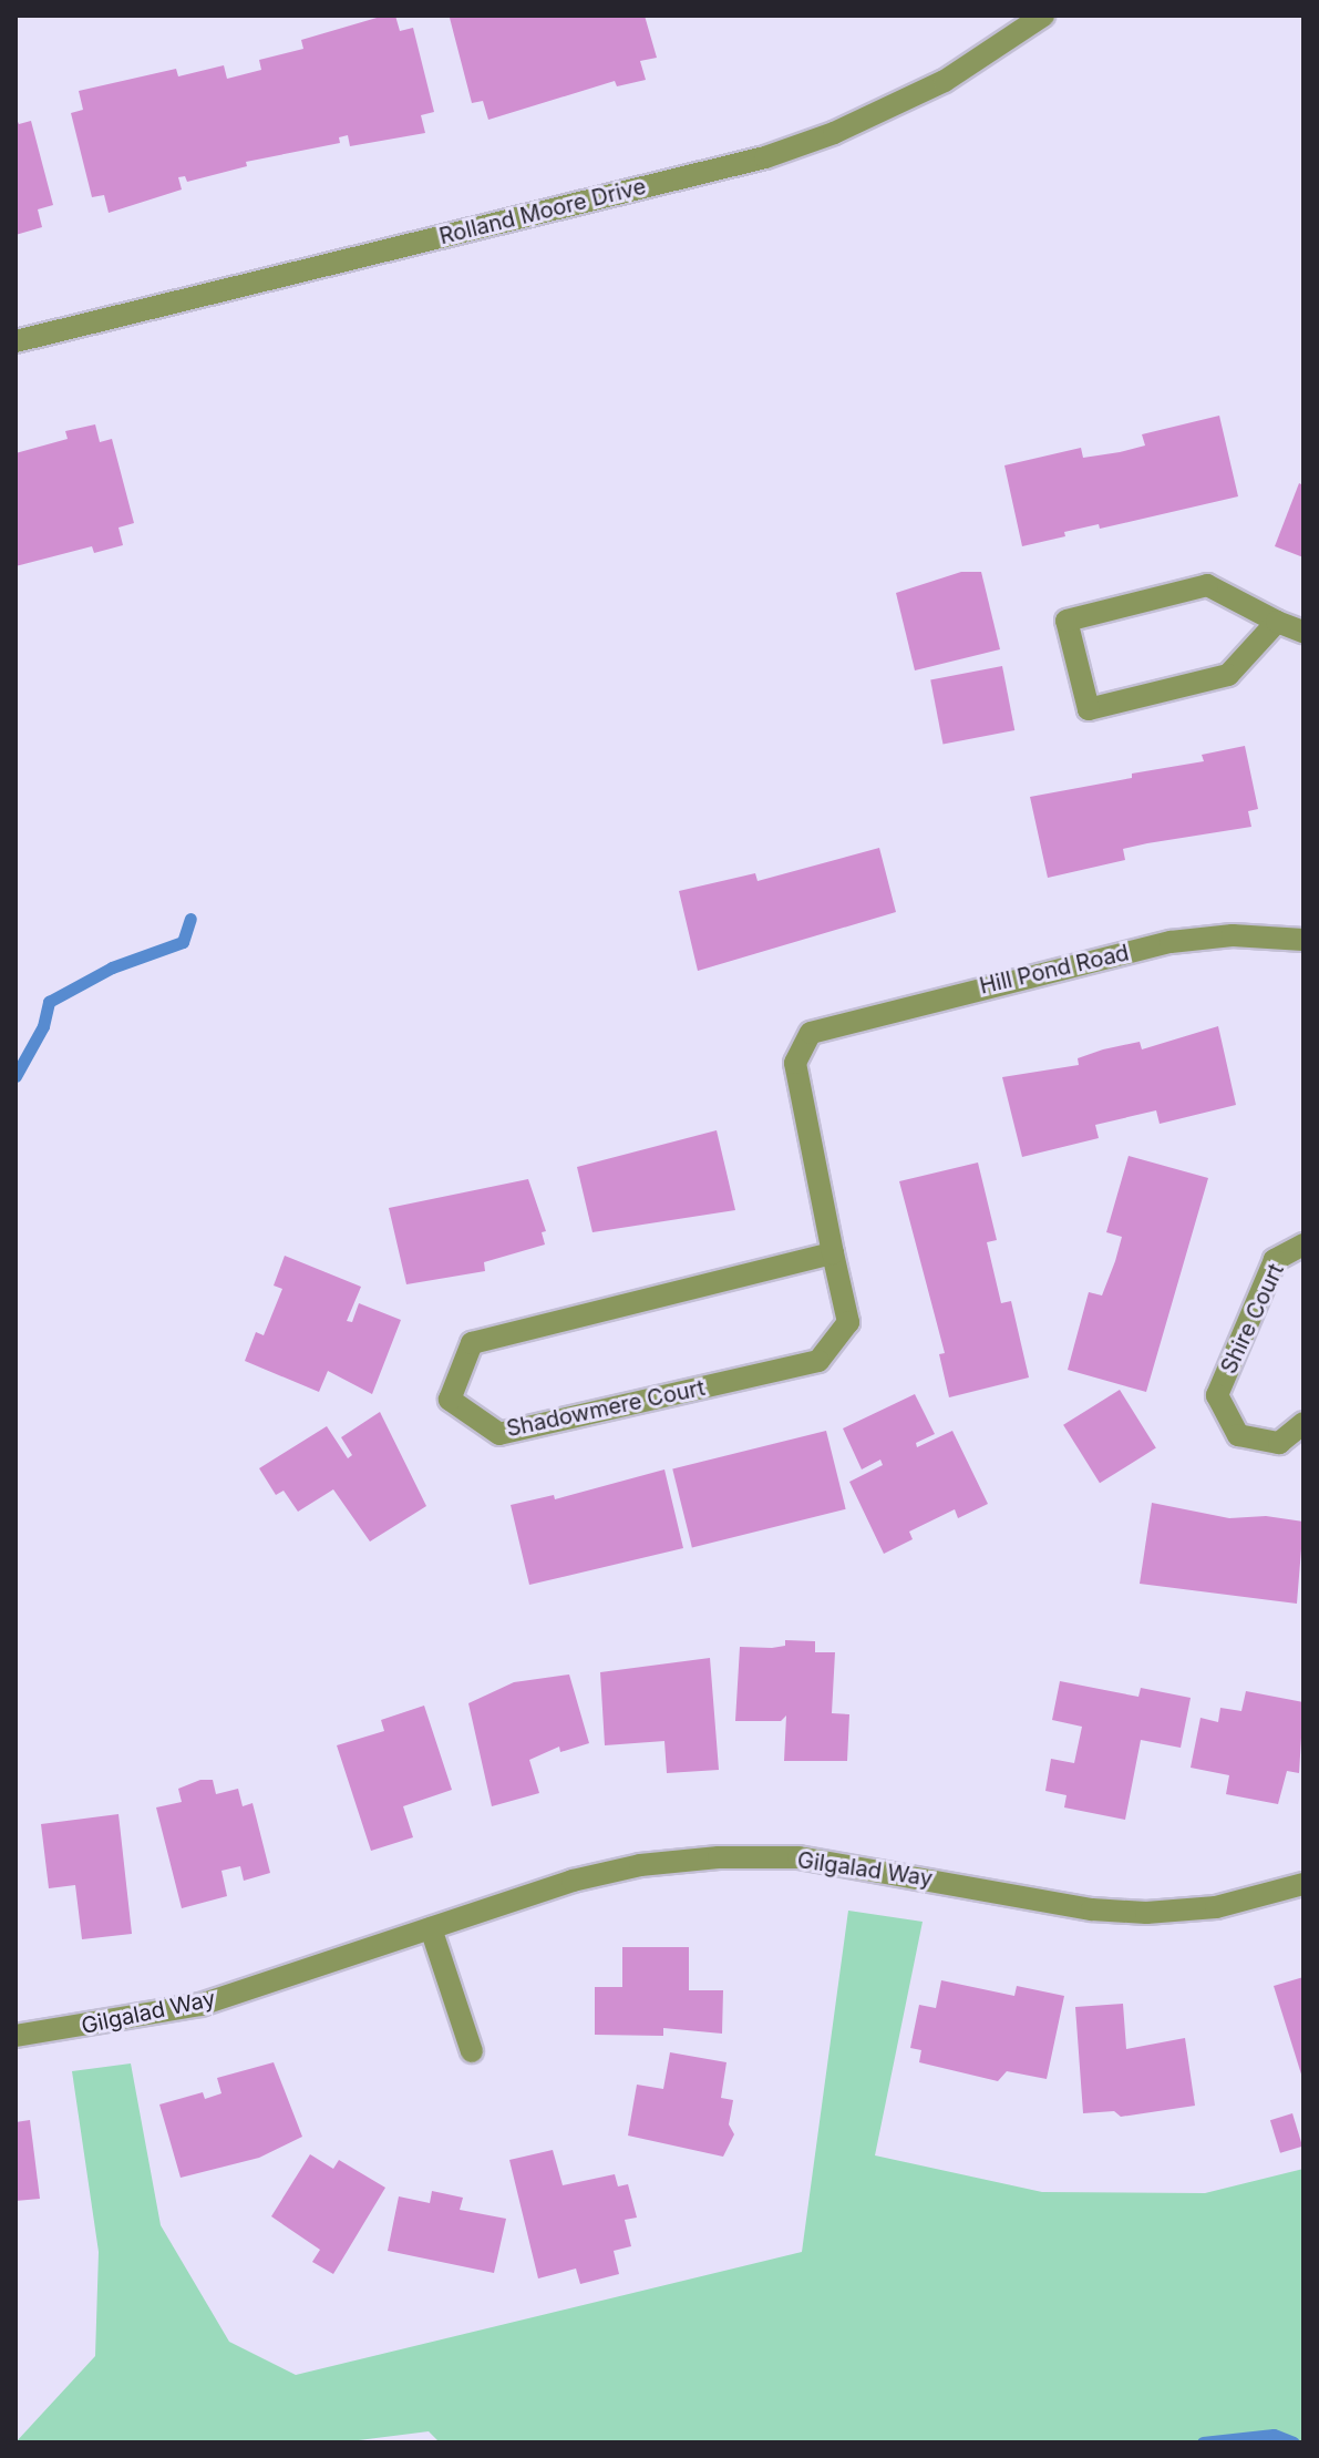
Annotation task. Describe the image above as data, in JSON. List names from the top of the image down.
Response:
{
  "streets": {
    "street": [
      "Rolland Moore Drive",
      "Hill Pond Road",
      "Shire Court",
      "Shadowmere Court",
      "Gilgalad Way"
    ]
  },
  "crossings": [
    ["Hill Pond Road", "Shadowmere Court"]
  ]
}
